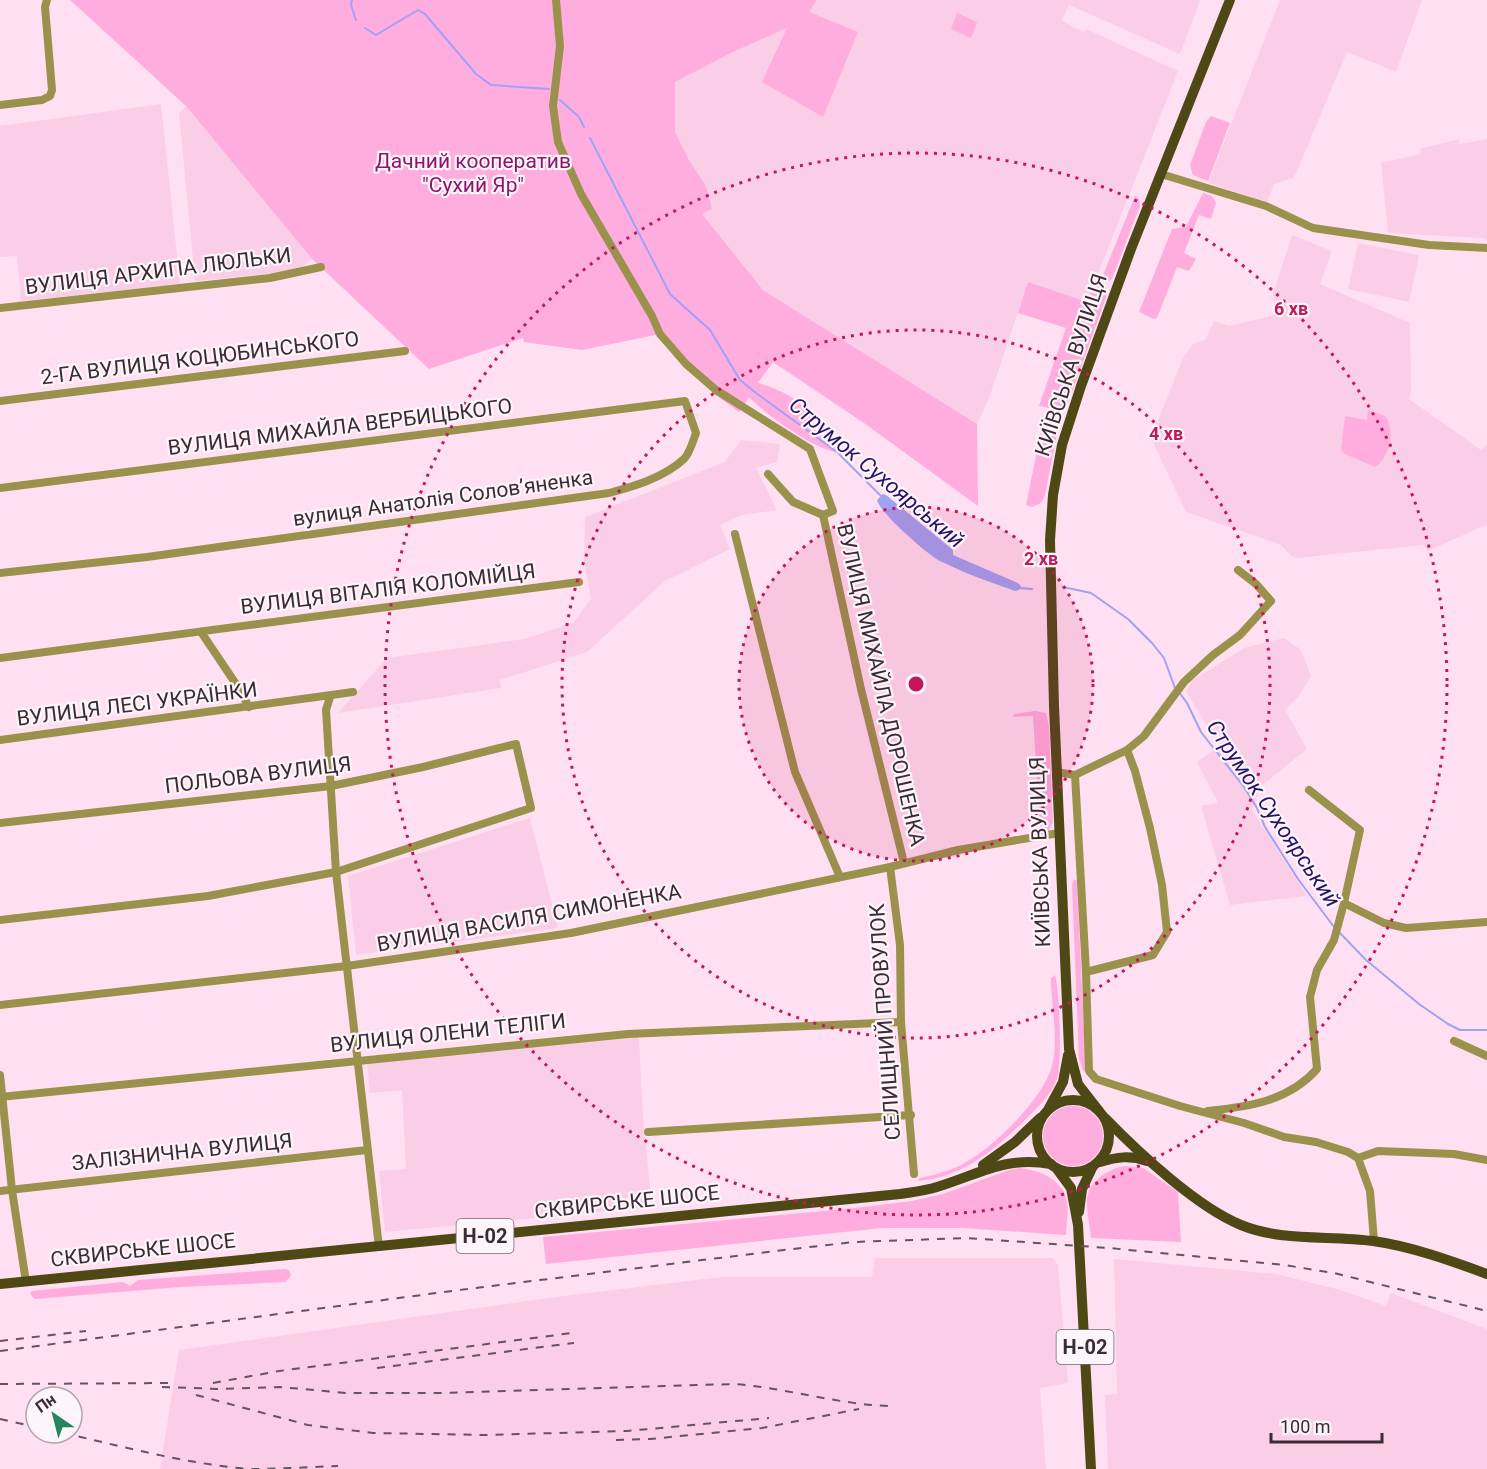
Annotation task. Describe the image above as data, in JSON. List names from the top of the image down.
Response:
{
  "streets": {
    "main road": ["КИЇВСЬКА ВУЛИЦЯ", "СКВИРСЬКЕ ШОСЕ", "Н-02"],
    "street": [
      "ВУЛИЦЯ АРХИПА ЛЮЛЬКИ",
      "2-ГА ВУЛИЦЯ КОЦЮБИНСЬКОГО",
      "ВУЛИЦЯ МИХАЙЛА ВЕРБИЦЬКОГО",
      "вулиця Анатолія Соловʼяненка",
      "ВУЛИЦЯ ВІТАЛІЯ КОЛОМІЙЦЯ",
      "ВУЛИЦЯ МИХАЙЛА ДОРОШЕНКА",
      "ВУЛИЦЯ ЛЕСІ УКРАЇНКИ",
      "ПОЛЬОВА ВУЛИЦЯ",
      "ВУЛИЦЯ ВАСИЛЯ СИМОНЕНКА",
      "СЕЛИЩНИЙ ПРОВУЛОК",
      "ВУЛИЦЯ ОЛЕНИ ТЕЛІГИ",
      "ЗАЛІЗНИЧНА ВУЛИЦЯ"
    ]
  },
  "crossings": [
    ["КИЇВСЬКА ВУЛИЦЯ", "ВУЛИЦЯ ВАСИЛЯ СИМОНЕНКА"],
    ["КИЇВСЬКА ВУЛИЦЯ", "СКВИРСЬКЕ ШОСЕ"],
    ["КИЇВСЬКА ВУЛИЦЯ", "Н-02"],
    ["ВУЛИЦЯ МИХАЙЛА ВЕРБИЦЬКОГО", "вулиця Анатолія Соловʼяненка"],
    ["ВУЛИЦЯ МИХАЙЛА ДОРОШЕНКА", "ВУЛИЦЯ ВАСИЛЯ СИМОНЕНКА"],
    ["ВУЛИЦЯ ВАСИЛЯ СИМОНЕНКА", "СЕЛИЩНИЙ ПРОВУЛОК"],
    ["СЕЛИЩНИЙ ПРОВУЛОК", "ВУЛИЦЯ ОЛЕНИ ТЕЛІГИ"],
    ["СКВИРСЬКЕ ШОСЕ", "Н-02"]
  ],
  "water": ["Струмок Сухоярський"],
  "parks": ["Дачний кооператив \"Сухий Яр\""],
  "scale_bar": "100 m",
  "north": "top left",
  "rings": ["6 хв", "4 хв", "2 хв"]
}
